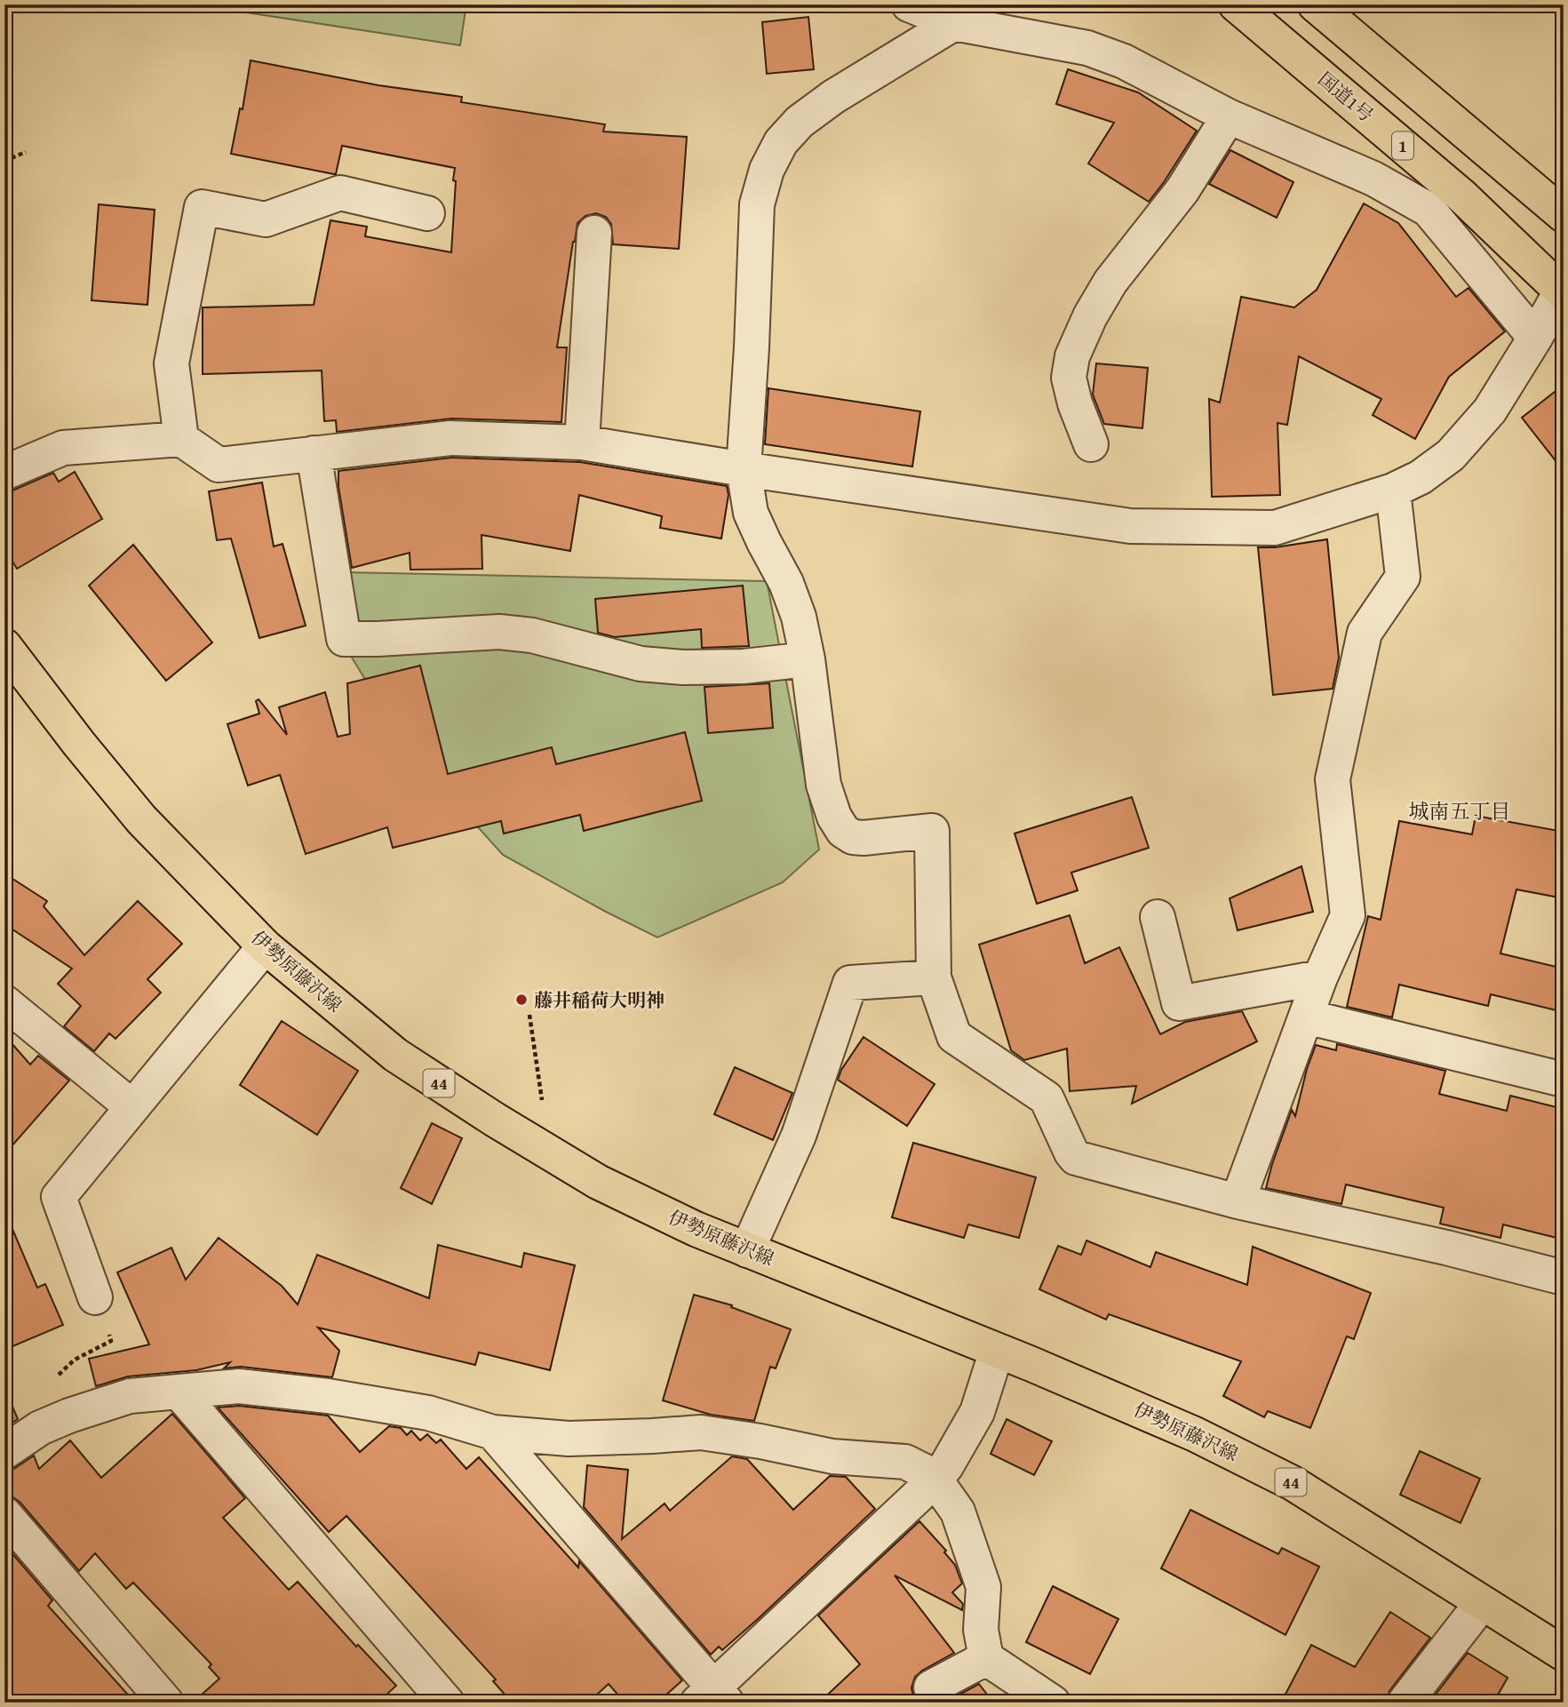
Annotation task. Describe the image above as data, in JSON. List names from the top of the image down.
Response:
{
  "streets": {
    "main road": [
      "国道1号",
      "1",
      "伊勢原藤沢線",
      "44"
    ]
  },
  "districts": ["城南五丁目"],
  "places": ["藤井稲荷大明神"]
}
